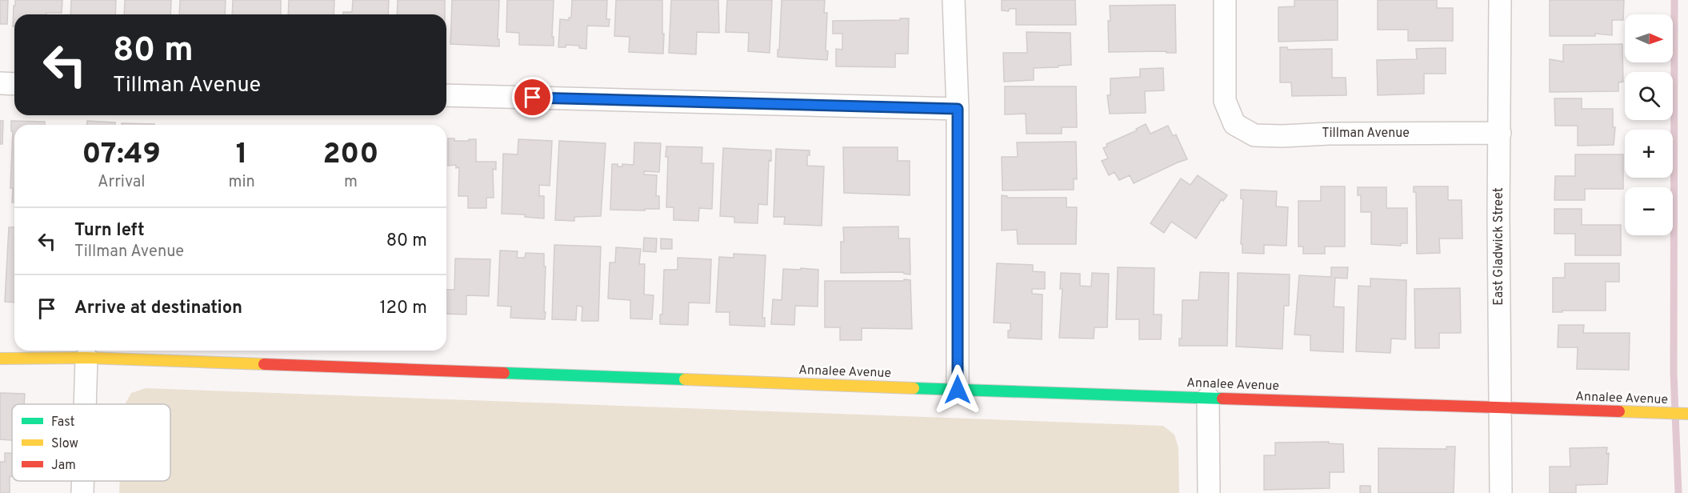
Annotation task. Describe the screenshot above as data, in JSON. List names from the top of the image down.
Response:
{
  "streets": {
    "street": ["Tillman Avenue", "East Gladwick Street", "Annalee Avenue"]
  },
  "crossings": [
    ["Tillman Avenue", "East Gladwick Street"],
    ["East Gladwick Street", "Annalee Avenue"]
  ],
  "legend": ["Fast", "Slow", "Jam"],
  "north": "right",
  "page": {
    "map_buttons": ["+", "−"],
    "turn": ["80 m", "Tillman Avenue"],
    "eta": [
      "07:49",
      "Arrival",
      "1",
      "min",
      "200",
      "m"
    ],
    "list": [
      {
        "name": "Turn left",
        "note": "Tillman Avenue",
        "value": "80 m"
      },
      {
        "name": "Arrive at destination",
        "value": "120 m"
      }
    ]
  }
}
